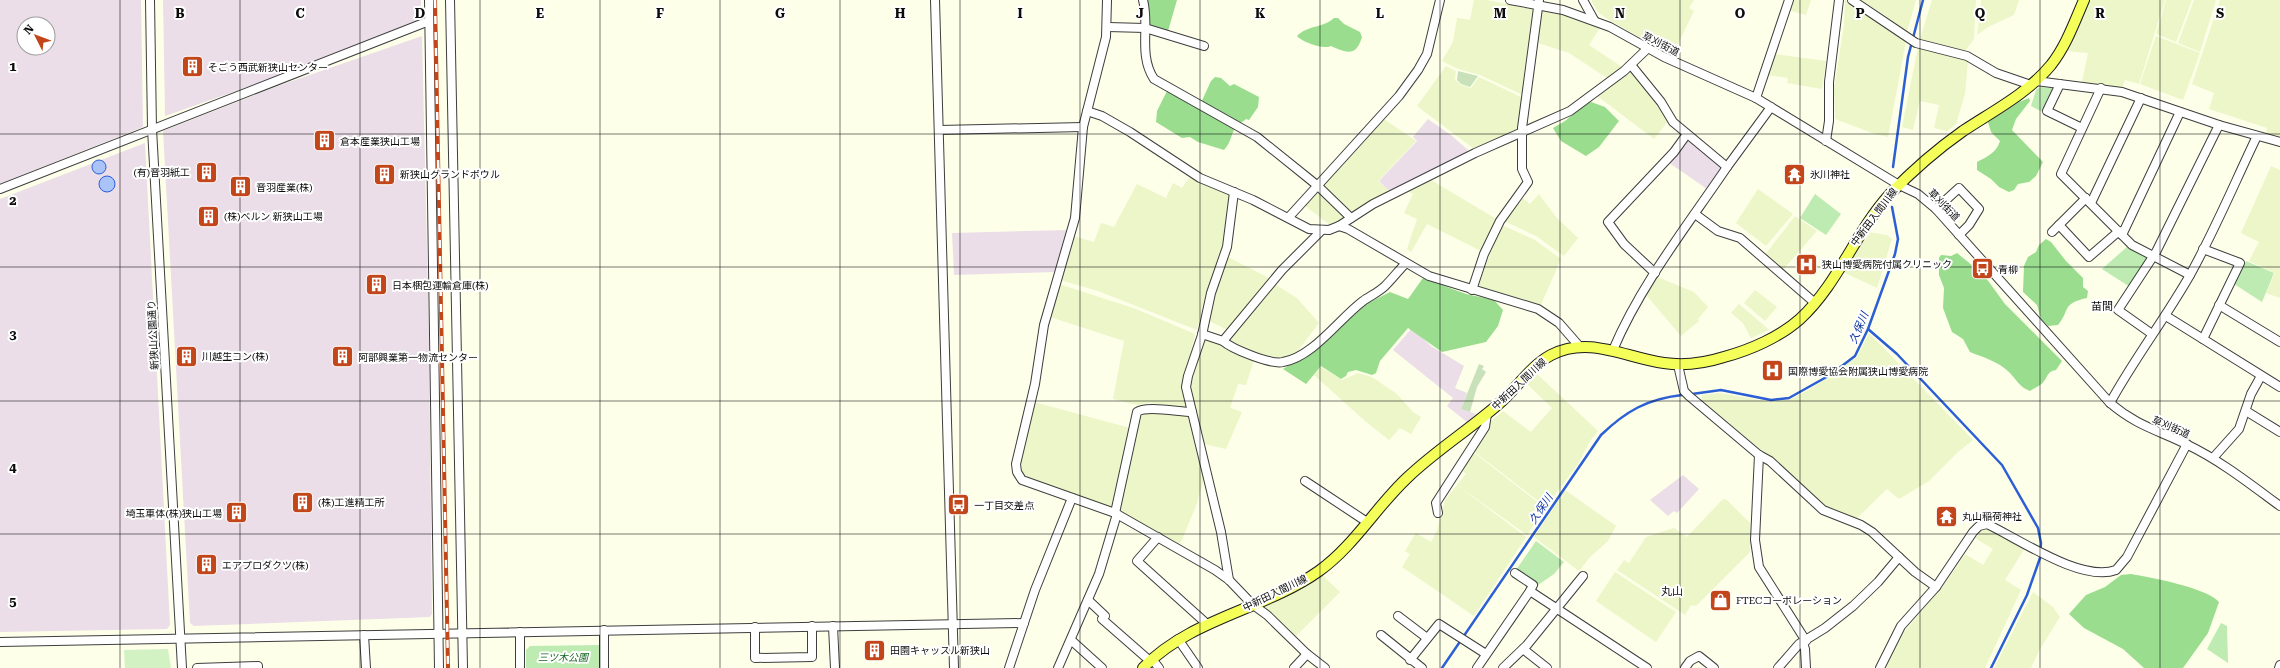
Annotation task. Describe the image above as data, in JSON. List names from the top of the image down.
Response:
{
  "streets": {
    "main road": ["中新田入間川線"],
    "street": ["草刈街道", "新狭山公園通り"]
  },
  "crossings": [
    ["草刈街道", "中新田入間川線"]
  ],
  "districts": ["苗間", "丸山"],
  "water": ["久保川"],
  "parks": ["三ツ木公園"],
  "places": {
    "building": [
      "そごう西武新狭山センター",
      "倉本産業狭山工場",
      "(有)音羽紙工",
      "新狭山グランドボウル",
      "音羽産業(株)",
      "(株)ベルン 新狭山工場",
      "日本梱包運輸倉庫(株)",
      "川越生コン(株)",
      "阿部興業第一物流センター",
      "(株)工進精工所",
      "埼玉車体(株)狭山工場",
      "エアプロダクツ(株)",
      "田園キャッスル新狭山"
    ],
    "temple": ["氷川神社", "丸山稲荷神社"],
    "hospital": ["狭山博愛病院付属クリニック", "国際博愛協会附属狭山博愛病院"],
    "bus stop": ["青柳", "一丁目交差点"],
    "shop": ["FTECコーポレーション"]
  },
  "north": "top left",
  "grid": {
    "columns": [
      "B",
      "C",
      "D",
      "E",
      "F",
      "G",
      "H",
      "I",
      "J",
      "K",
      "L",
      "M",
      "N",
      "O",
      "P",
      "Q",
      "R",
      "S"
    ],
    "rows": [
      "1",
      "2",
      "3",
      "4",
      "5"
    ]
  }
}
